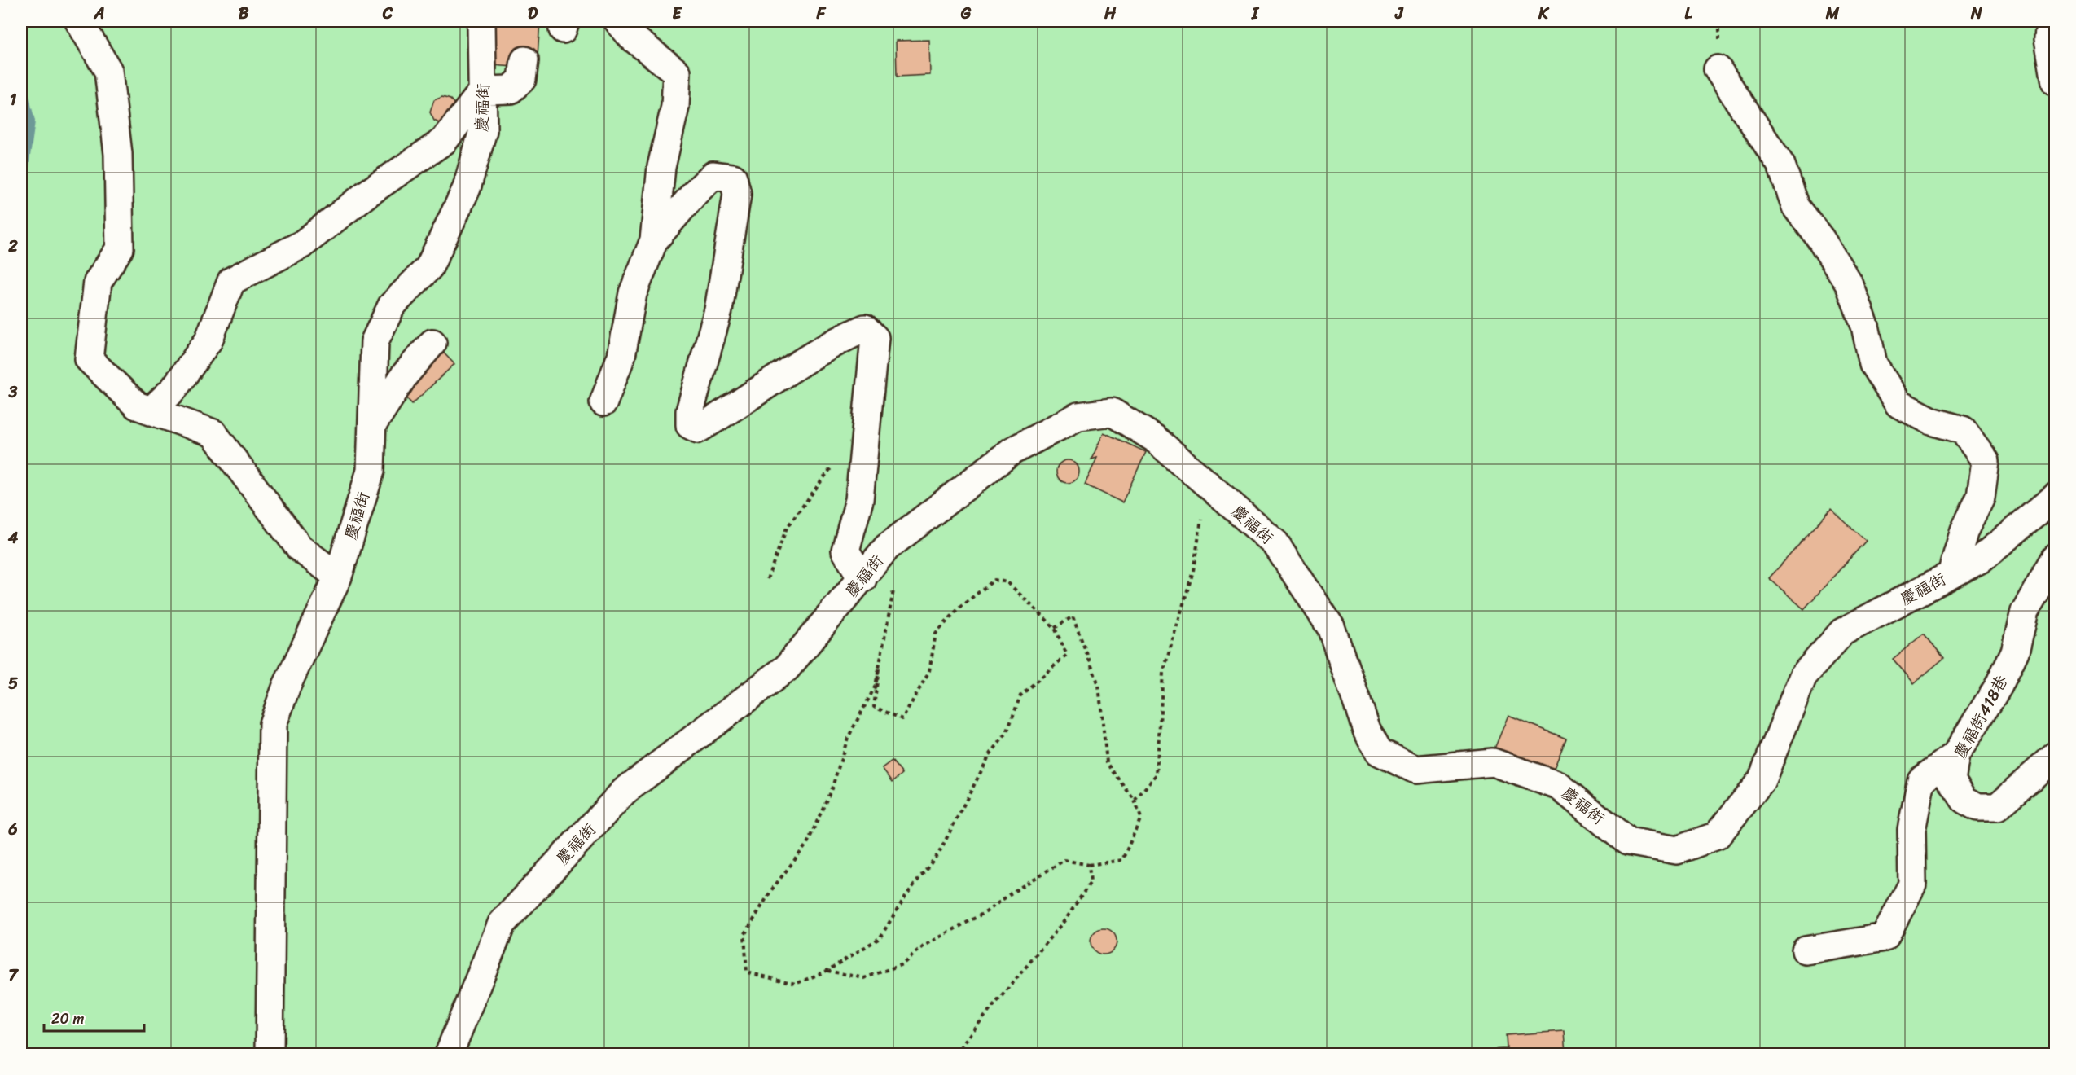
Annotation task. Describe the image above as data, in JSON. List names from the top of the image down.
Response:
{
  "streets": {
    "street": ["慶福街", "慶福街418巷"]
  },
  "scale_bar": "20 m",
  "grid": {
    "columns": [
      "A",
      "B",
      "C",
      "D",
      "E",
      "F",
      "G",
      "H",
      "I",
      "J",
      "K",
      "L",
      "M",
      "N"
    ],
    "rows": [
      "1",
      "2",
      "3",
      "4",
      "5",
      "6",
      "7"
    ]
  }
}
